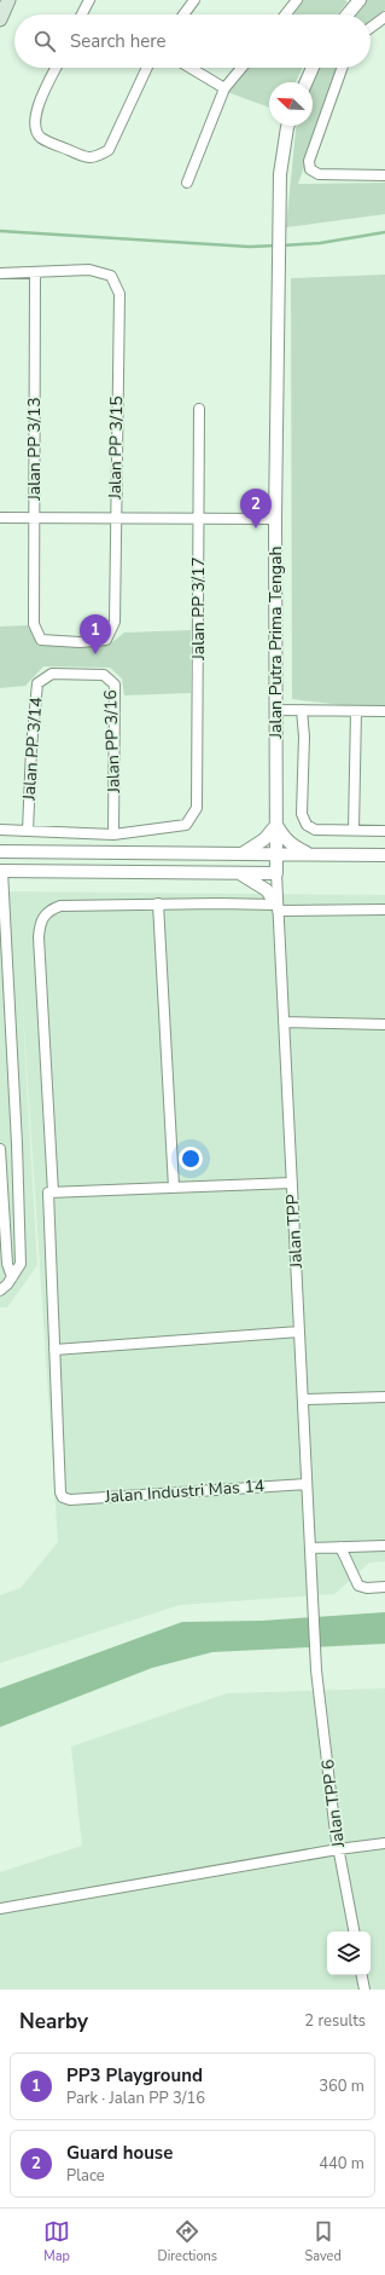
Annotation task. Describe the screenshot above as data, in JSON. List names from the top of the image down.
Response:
{
  "streets": {
    "street": [
      "Jalan PP 3/15",
      "Jalan PP 3/13",
      "Jalan PP 3/17",
      "Jalan Putra Prima Tengah",
      "Jalan PP 3/16",
      "Jalan PP 3/14",
      "Jalan TPP",
      "Jalan Industri Mas 14",
      "Jalan TPP 6"
    ]
  },
  "crossings": [
    ["Jalan PP 3/15", "Jalan PP 3/13"],
    ["Jalan PP 3/17", "Jalan PP 3/16"],
    ["Jalan Putra Prima Tengah", "Jalan TPP"],
    ["Jalan PP 3/16", "Jalan PP 3/14"],
    ["Jalan TPP", "Jalan Industri Mas 14"],
    ["Jalan TPP", "Jalan TPP 6"]
  ],
  "north": "top left",
  "page": {
    "search": "Search here",
    "pins": ["2", "1"],
    "heading": ["Nearby", "2 results"],
    "list": [
      {
        "mark": "1",
        "name": "PP3 Playground",
        "note": "Park · Jalan PP 3/16",
        "value": "360 m"
      },
      {
        "mark": "2",
        "name": "Guard house",
        "note": "Place",
        "value": "440 m"
      }
    ],
    "nav": ["Map", "Directions", "Saved"]
  }
}
